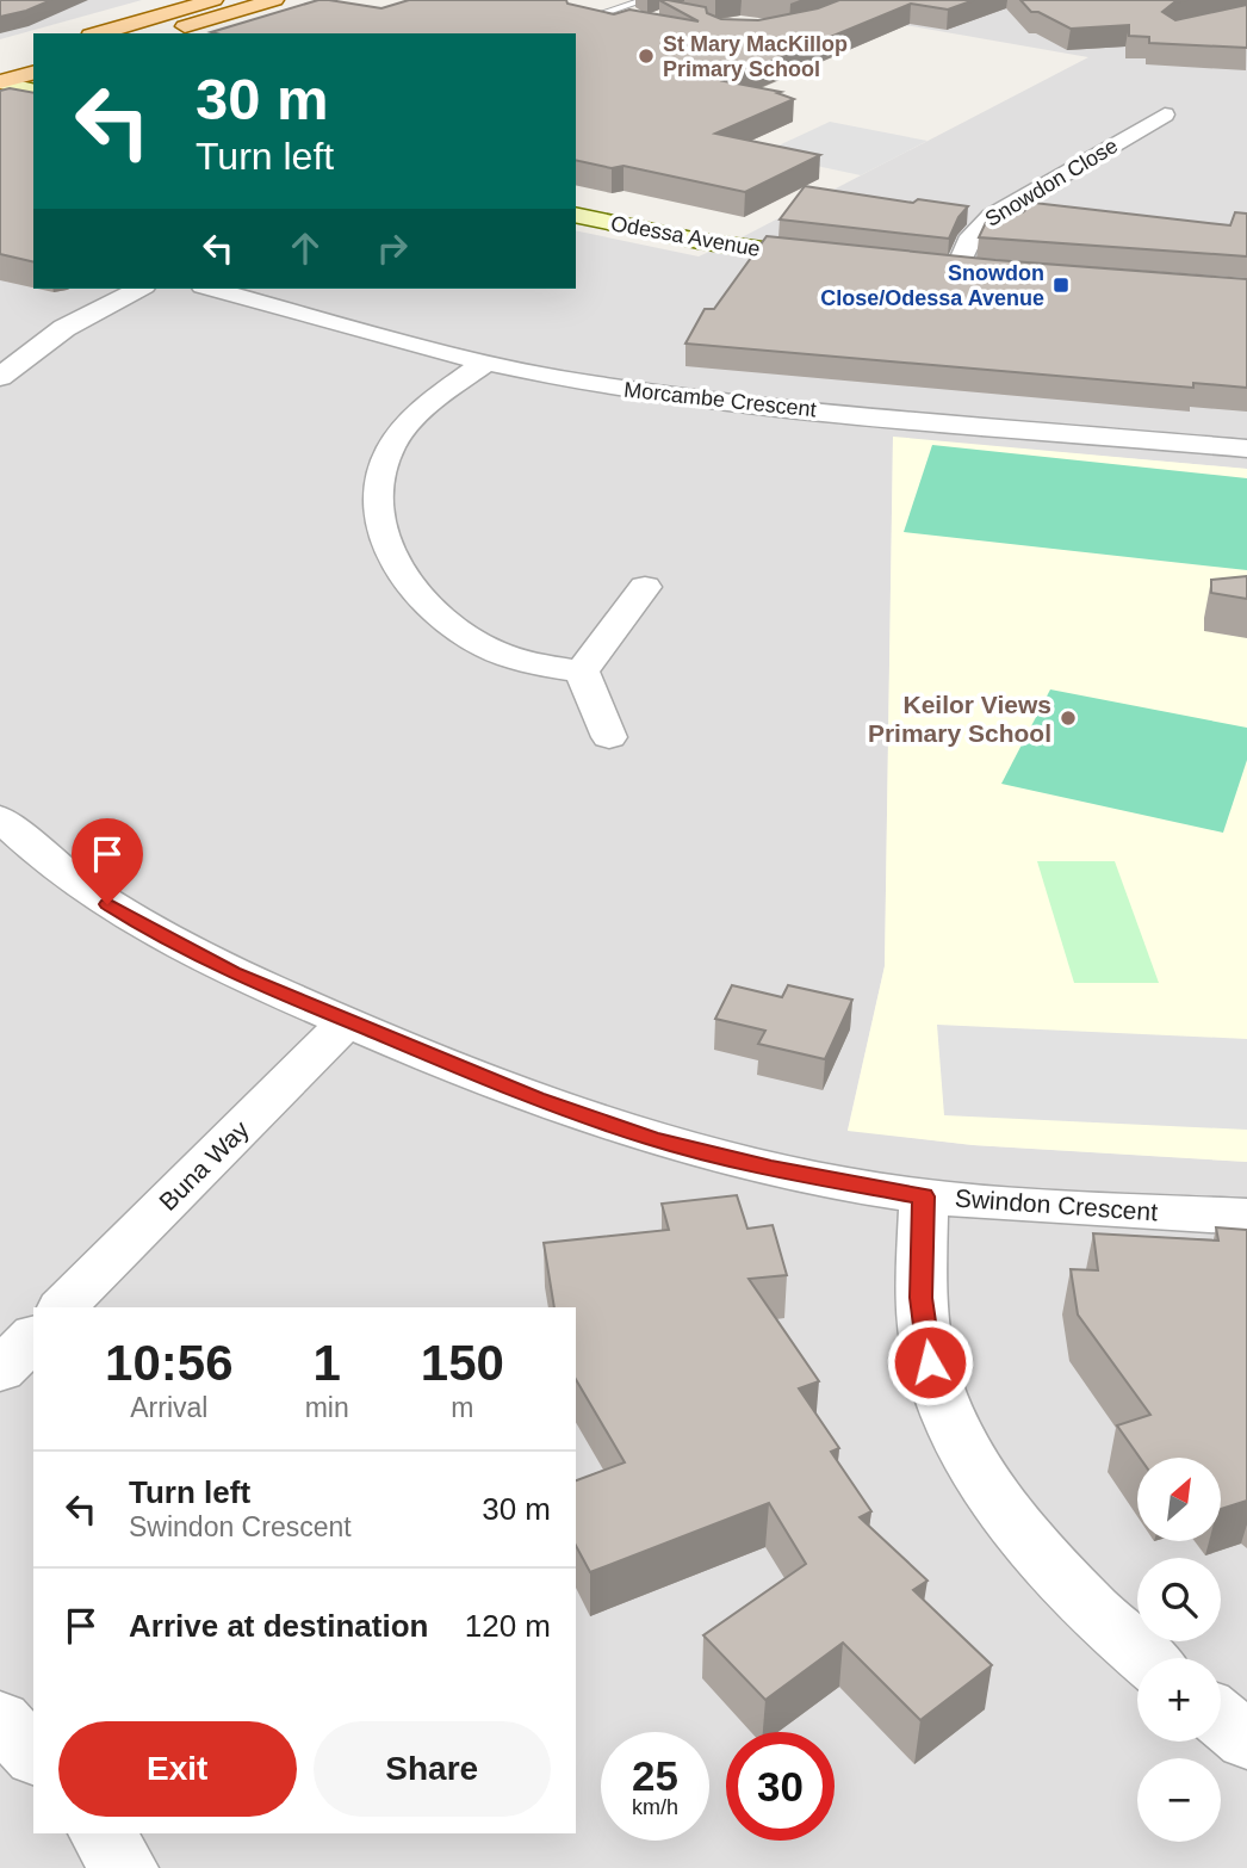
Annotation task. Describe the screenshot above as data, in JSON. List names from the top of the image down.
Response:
{
  "streets": {
    "street": [
      "Snowdon Close",
      "Odessa Avenue",
      "Morcambe Crescent",
      "Buna Way",
      "Swindon Crescent"
    ]
  },
  "crossings": [
    ["Buna Way", "Swindon Crescent"]
  ],
  "places": {
    "other": ["St Mary MacKillop Primary School", "Keilor Views Primary School"],
    "transit": ["Snowdon Close/Odessa Avenue"]
  },
  "north": "top right",
  "page": {
    "turn": ["30 m", "Turn left"],
    "eta": [
      "10:56",
      "Arrival",
      "1",
      "min",
      "150",
      "m"
    ],
    "list": [
      {
        "name": "Turn left",
        "note": "Swindon Crescent",
        "value": "30 m"
      },
      {
        "name": "Arrive at destination",
        "value": "120 m"
      }
    ],
    "map_buttons": ["+", "−"],
    "buttons": ["Exit", "Share"],
    "speed": "25 km/h",
    "limit": "30"
  }
}
